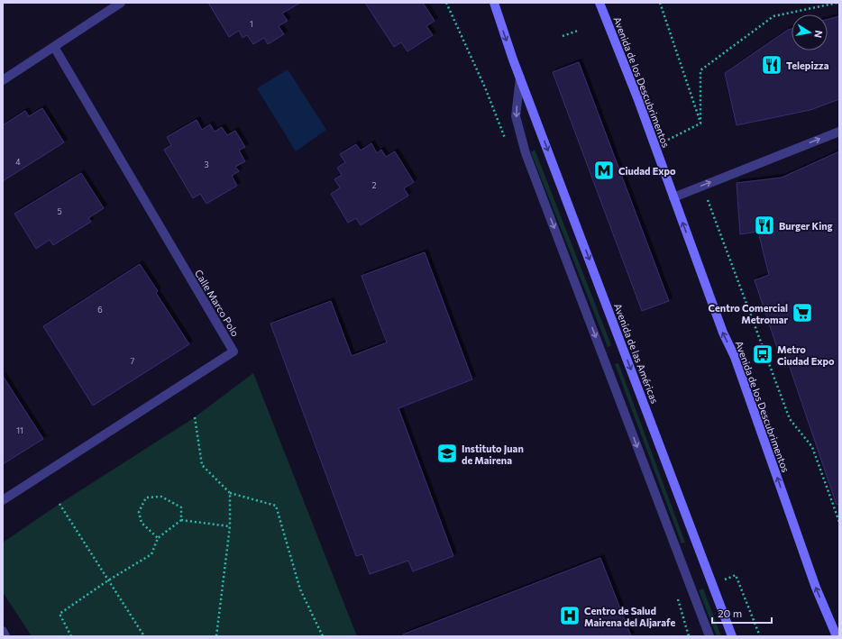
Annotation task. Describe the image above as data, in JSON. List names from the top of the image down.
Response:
{
  "streets": {
    "street": ["Avenida de los Descubrimentos", "Calle Marco Polo", "Avenida de las Américas"]
  },
  "one_way": ["Avenida de los Descubrimentos"],
  "places": {
    "restaurant": ["Telepizza", "Burger King"],
    "metro station": ["Ciudad Expo"],
    "supermarket": ["Centro Comercial Metromar"],
    "bus stop": ["Metro Ciudad Expo"],
    "school or university": ["Instituto Juan de Mairena"],
    "hospital": ["Centro de Salud Mairena del Aljarafe"]
  },
  "house_numbers": [
    "1",
    "4",
    "3",
    "2",
    "5",
    "6",
    "7",
    "11"
  ],
  "scale_bar": "20 m",
  "north": "right"
}
